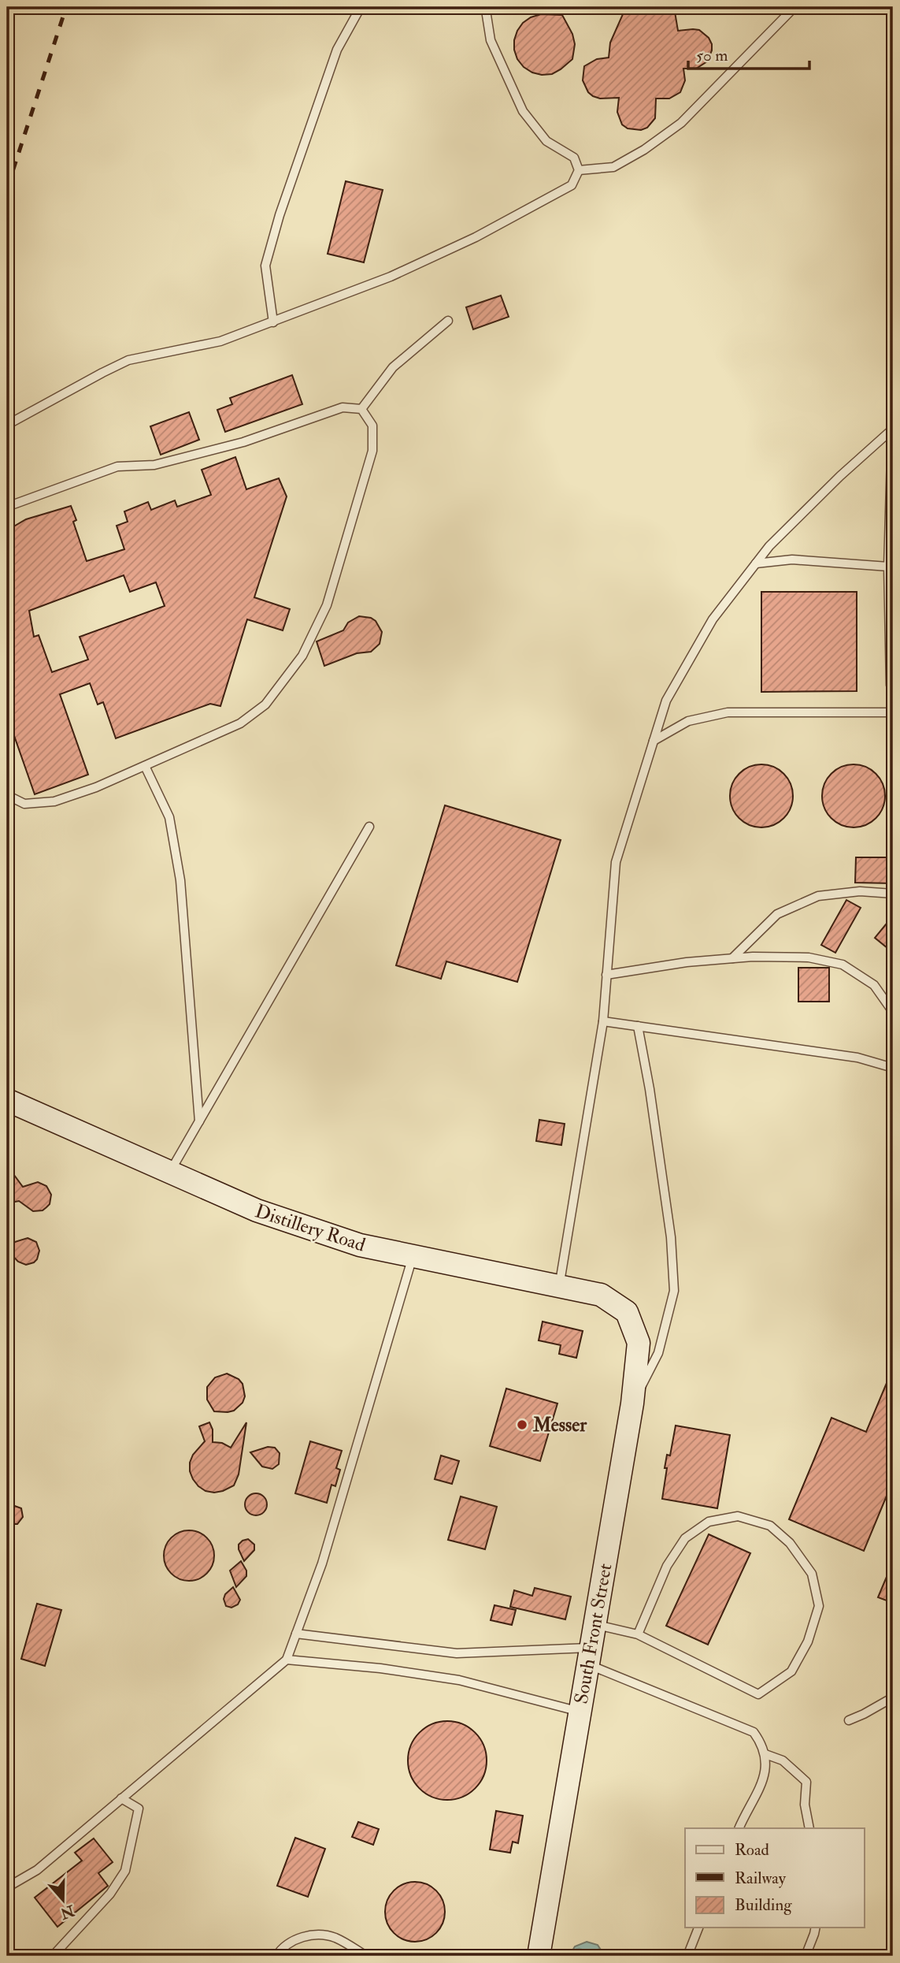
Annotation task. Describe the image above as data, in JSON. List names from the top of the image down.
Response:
{
  "streets": {
    "street": ["Distillery Road", "South Front Street"]
  },
  "crossings": [
    ["Distillery Road", "South Front Street"]
  ],
  "places": ["Messer"],
  "legend": ["Road", "Railway", "Building"],
  "scale_bar": "50 m",
  "north": "bottom"
}
